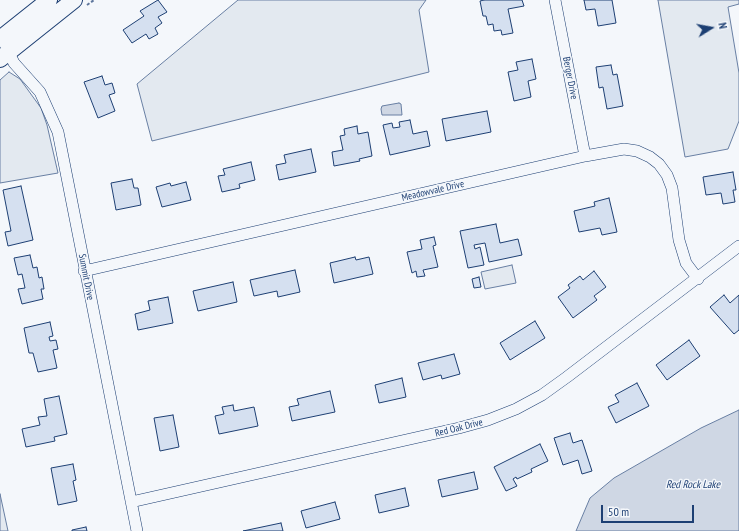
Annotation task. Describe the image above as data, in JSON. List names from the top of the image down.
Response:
{
  "streets": {
    "street": [
      "Berger Drive",
      "Meadowvale Drive",
      "Summit Drive",
      "Red Oak Drive"
    ]
  },
  "crossings": [
    ["Berger Drive", "Meadowvale Drive"],
    ["Meadowvale Drive", "Summit Drive"],
    ["Meadowvale Drive", "Red Oak Drive"],
    ["Summit Drive", "Red Oak Drive"]
  ],
  "water": ["Red Rock Lake"],
  "scale_bar": "50 m",
  "north": "right"
}
